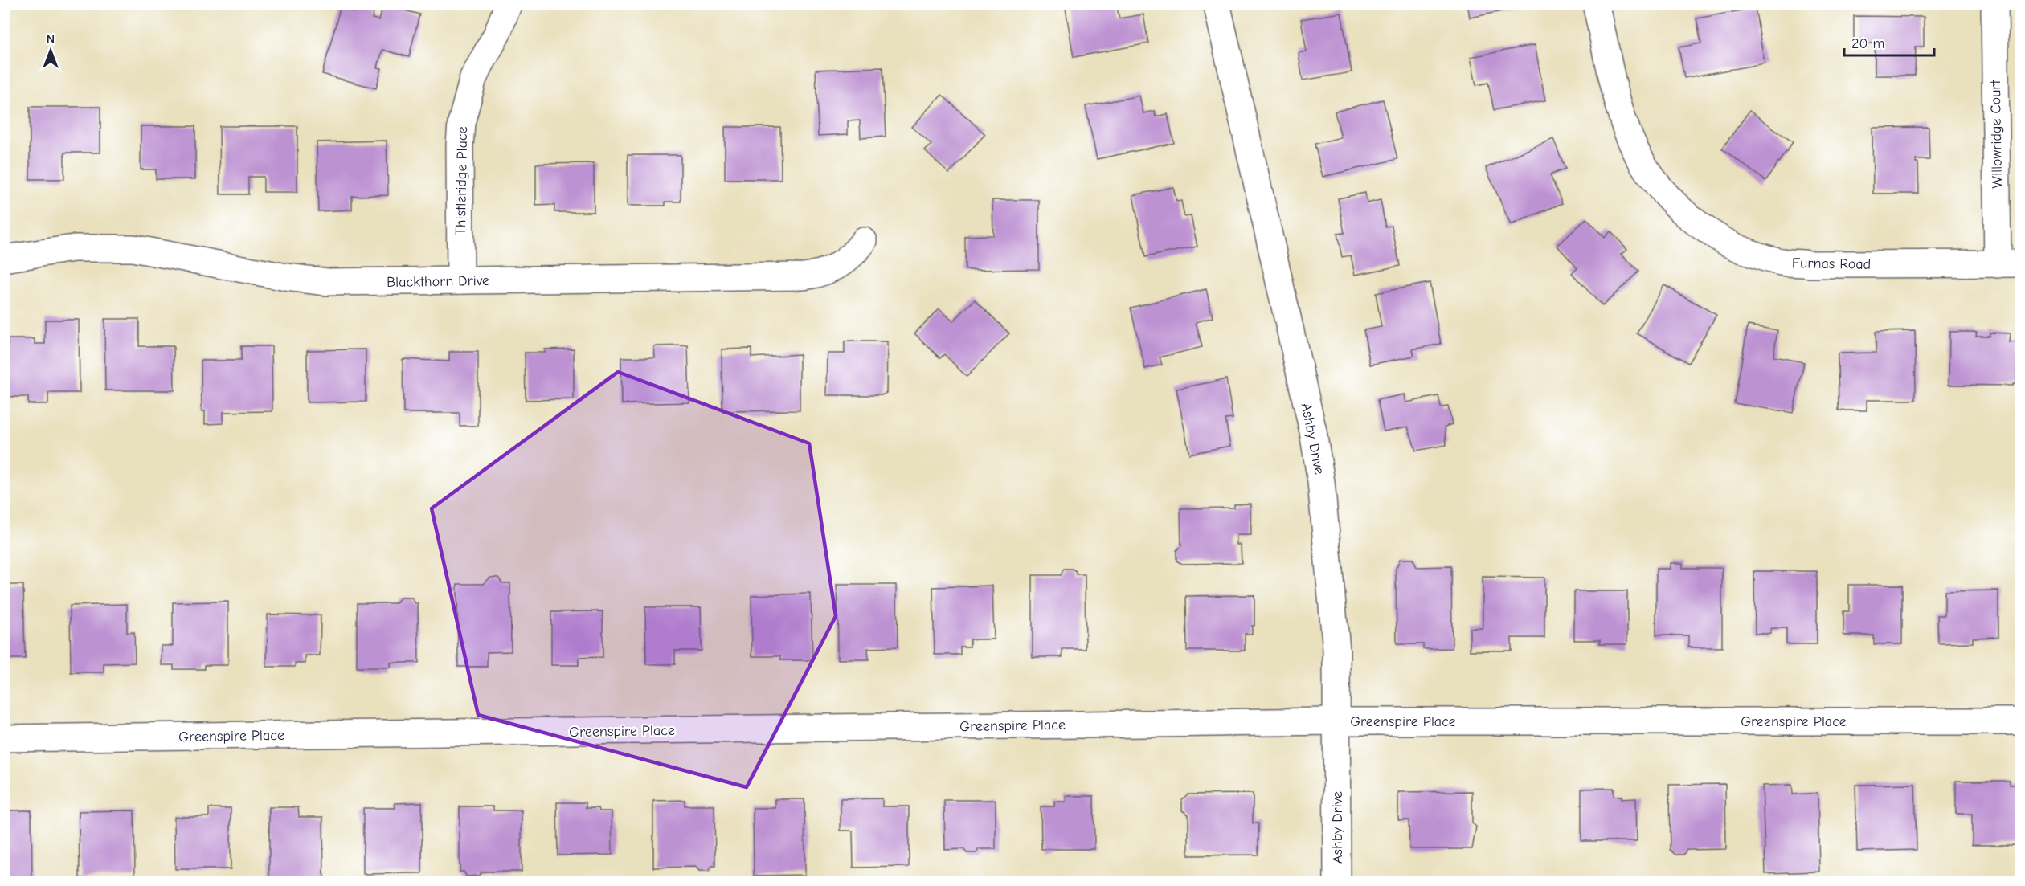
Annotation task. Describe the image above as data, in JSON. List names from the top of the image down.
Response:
{
  "streets": {
    "street": [
      "Willowridge Court",
      "Thistleridge Place",
      "Furnas Road",
      "Blackthorn Drive",
      "Ashby Drive",
      "Greenspire Place"
    ]
  },
  "crossings": [
    ["Willowridge Court", "Furnas Road"],
    ["Thistleridge Place", "Blackthorn Drive"],
    ["Ashby Drive", "Greenspire Place"]
  ],
  "scale_bar": "20 m",
  "north": "top"
}
